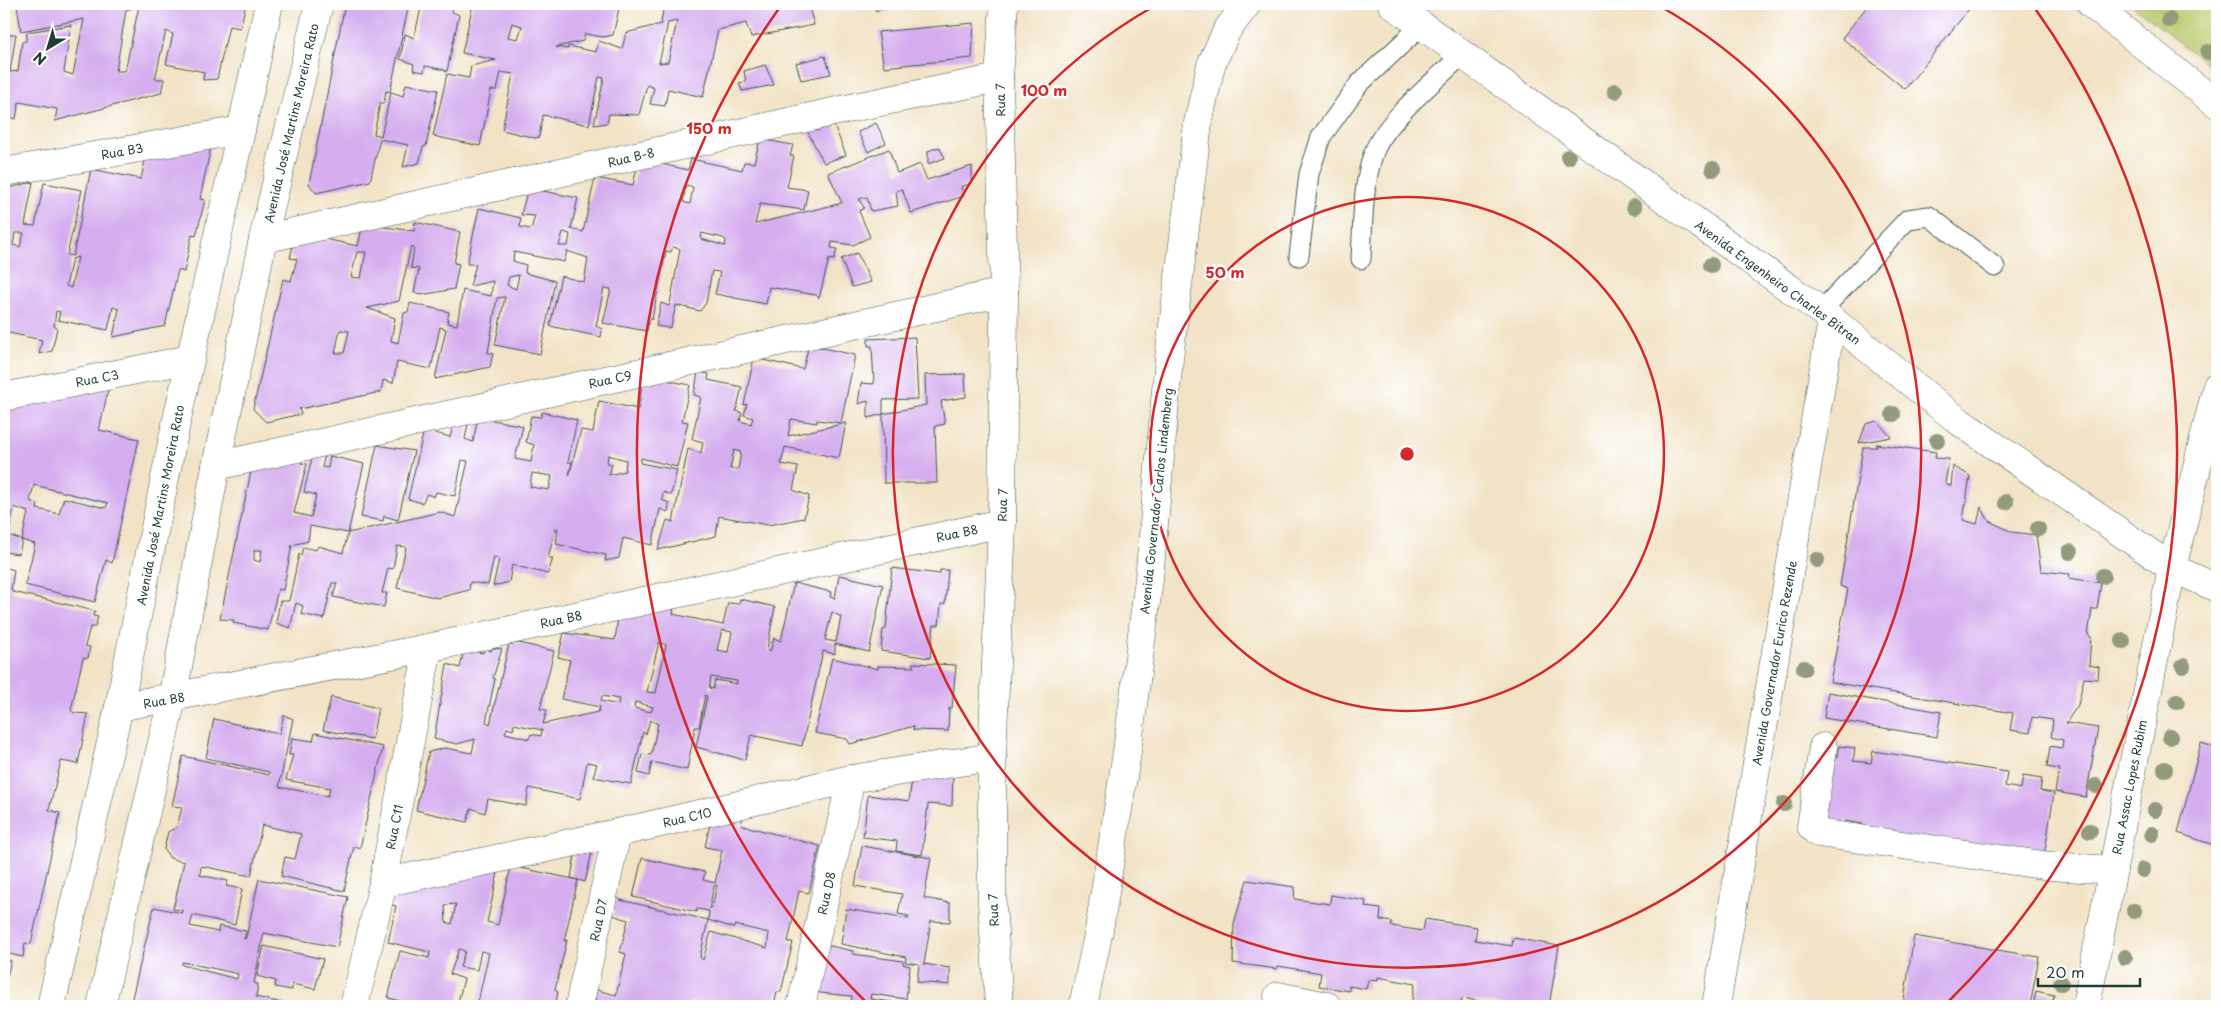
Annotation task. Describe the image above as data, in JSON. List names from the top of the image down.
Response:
{
  "streets": {
    "street": [
      "Rua 7",
      "Avenida José Martins Moreira Rato",
      "Rua B3",
      "Rua B-8",
      "Avenida Engenheiro Charles Bitran",
      "Rua C3",
      "Rua C9",
      "Avenida Governador Carlos Lindemberg",
      "Rua B8",
      "Avenida Governador Eurico Rezende",
      "Rua Assac Lopes Rubim",
      "Rua C10",
      "Rua C11",
      "Rua D8",
      "Rua D7"
    ]
  },
  "crossings": [
    ["Rua 7", "Rua B-8"],
    ["Rua 7", "Rua C9"],
    ["Rua 7", "Rua B8"],
    ["Rua 7", "Rua C10"],
    ["Avenida José Martins Moreira Rato", "Rua B3"],
    ["Avenida José Martins Moreira Rato", "Rua B-8"],
    ["Avenida José Martins Moreira Rato", "Rua C3"],
    ["Avenida José Martins Moreira Rato", "Rua C9"],
    ["Avenida José Martins Moreira Rato", "Rua B8"],
    ["Avenida Engenheiro Charles Bitran", "Avenida Governador Eurico Rezende"],
    ["Avenida Engenheiro Charles Bitran", "Rua Assac Lopes Rubim"],
    ["Rua B8", "Rua C11"],
    ["Rua C10", "Rua C11"],
    ["Rua C10", "Rua D8"],
    ["Rua C10", "Rua D7"]
  ],
  "scale_bar": "20 m",
  "north": "bottom left",
  "rings": ["100 m", "150 m", "50 m"]
}
